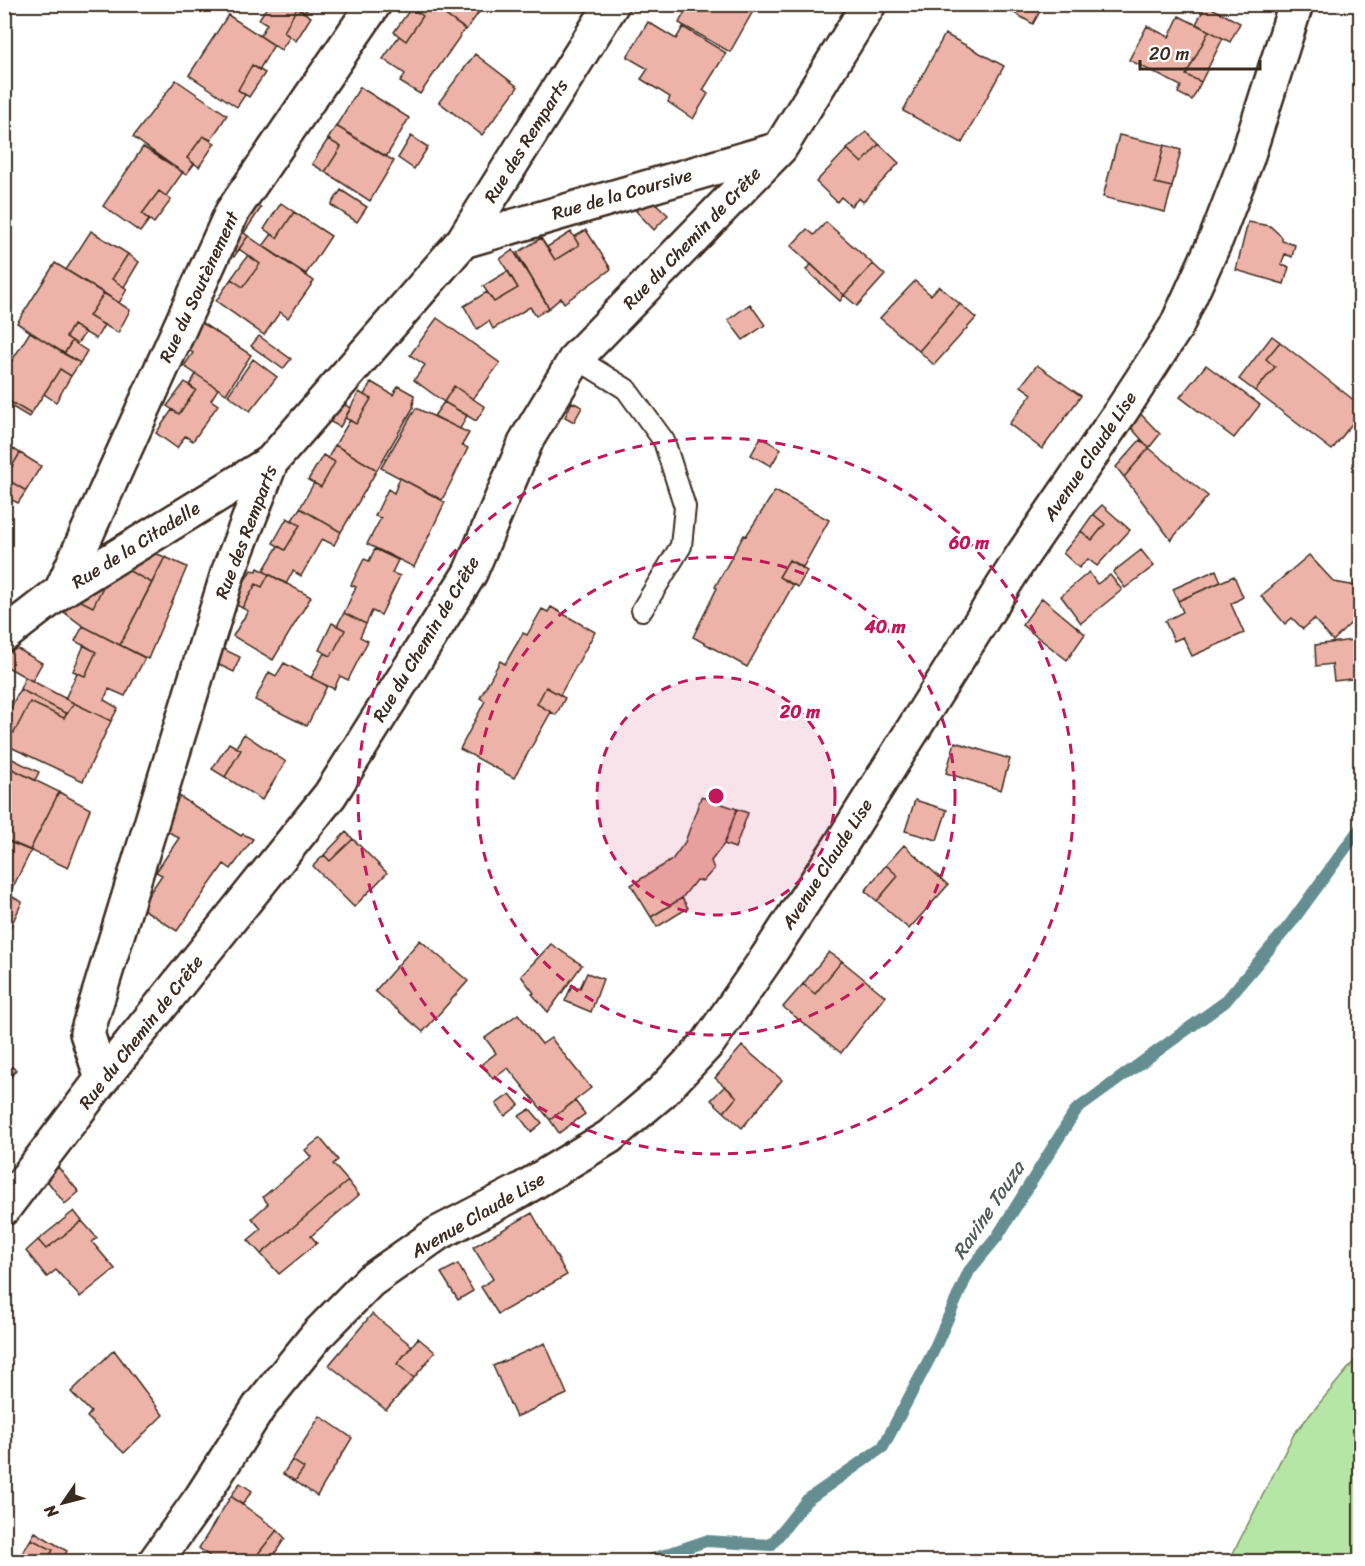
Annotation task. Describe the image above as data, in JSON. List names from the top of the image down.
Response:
{
  "streets": {
    "street": [
      "Rue des Remparts",
      "Rue de la Coursive",
      "Rue du Chemin de Crête",
      "Rue du Soutènement",
      "Avenue Claude Lise",
      "Rue de la Citadelle"
    ]
  },
  "crossings": [
    ["Rue des Remparts", "Rue de la Coursive"],
    ["Rue des Remparts", "Rue du Chemin de Crête"],
    ["Rue des Remparts", "Rue de la Citadelle"],
    ["Rue de la Coursive", "Rue du Chemin de Crête"],
    ["Rue du Soutènement", "Rue de la Citadelle"]
  ],
  "water": ["Ravine Touza"],
  "scale_bar": "20 m",
  "north": "bottom left",
  "rings": ["60 m", "40 m", "20 m"]
}
